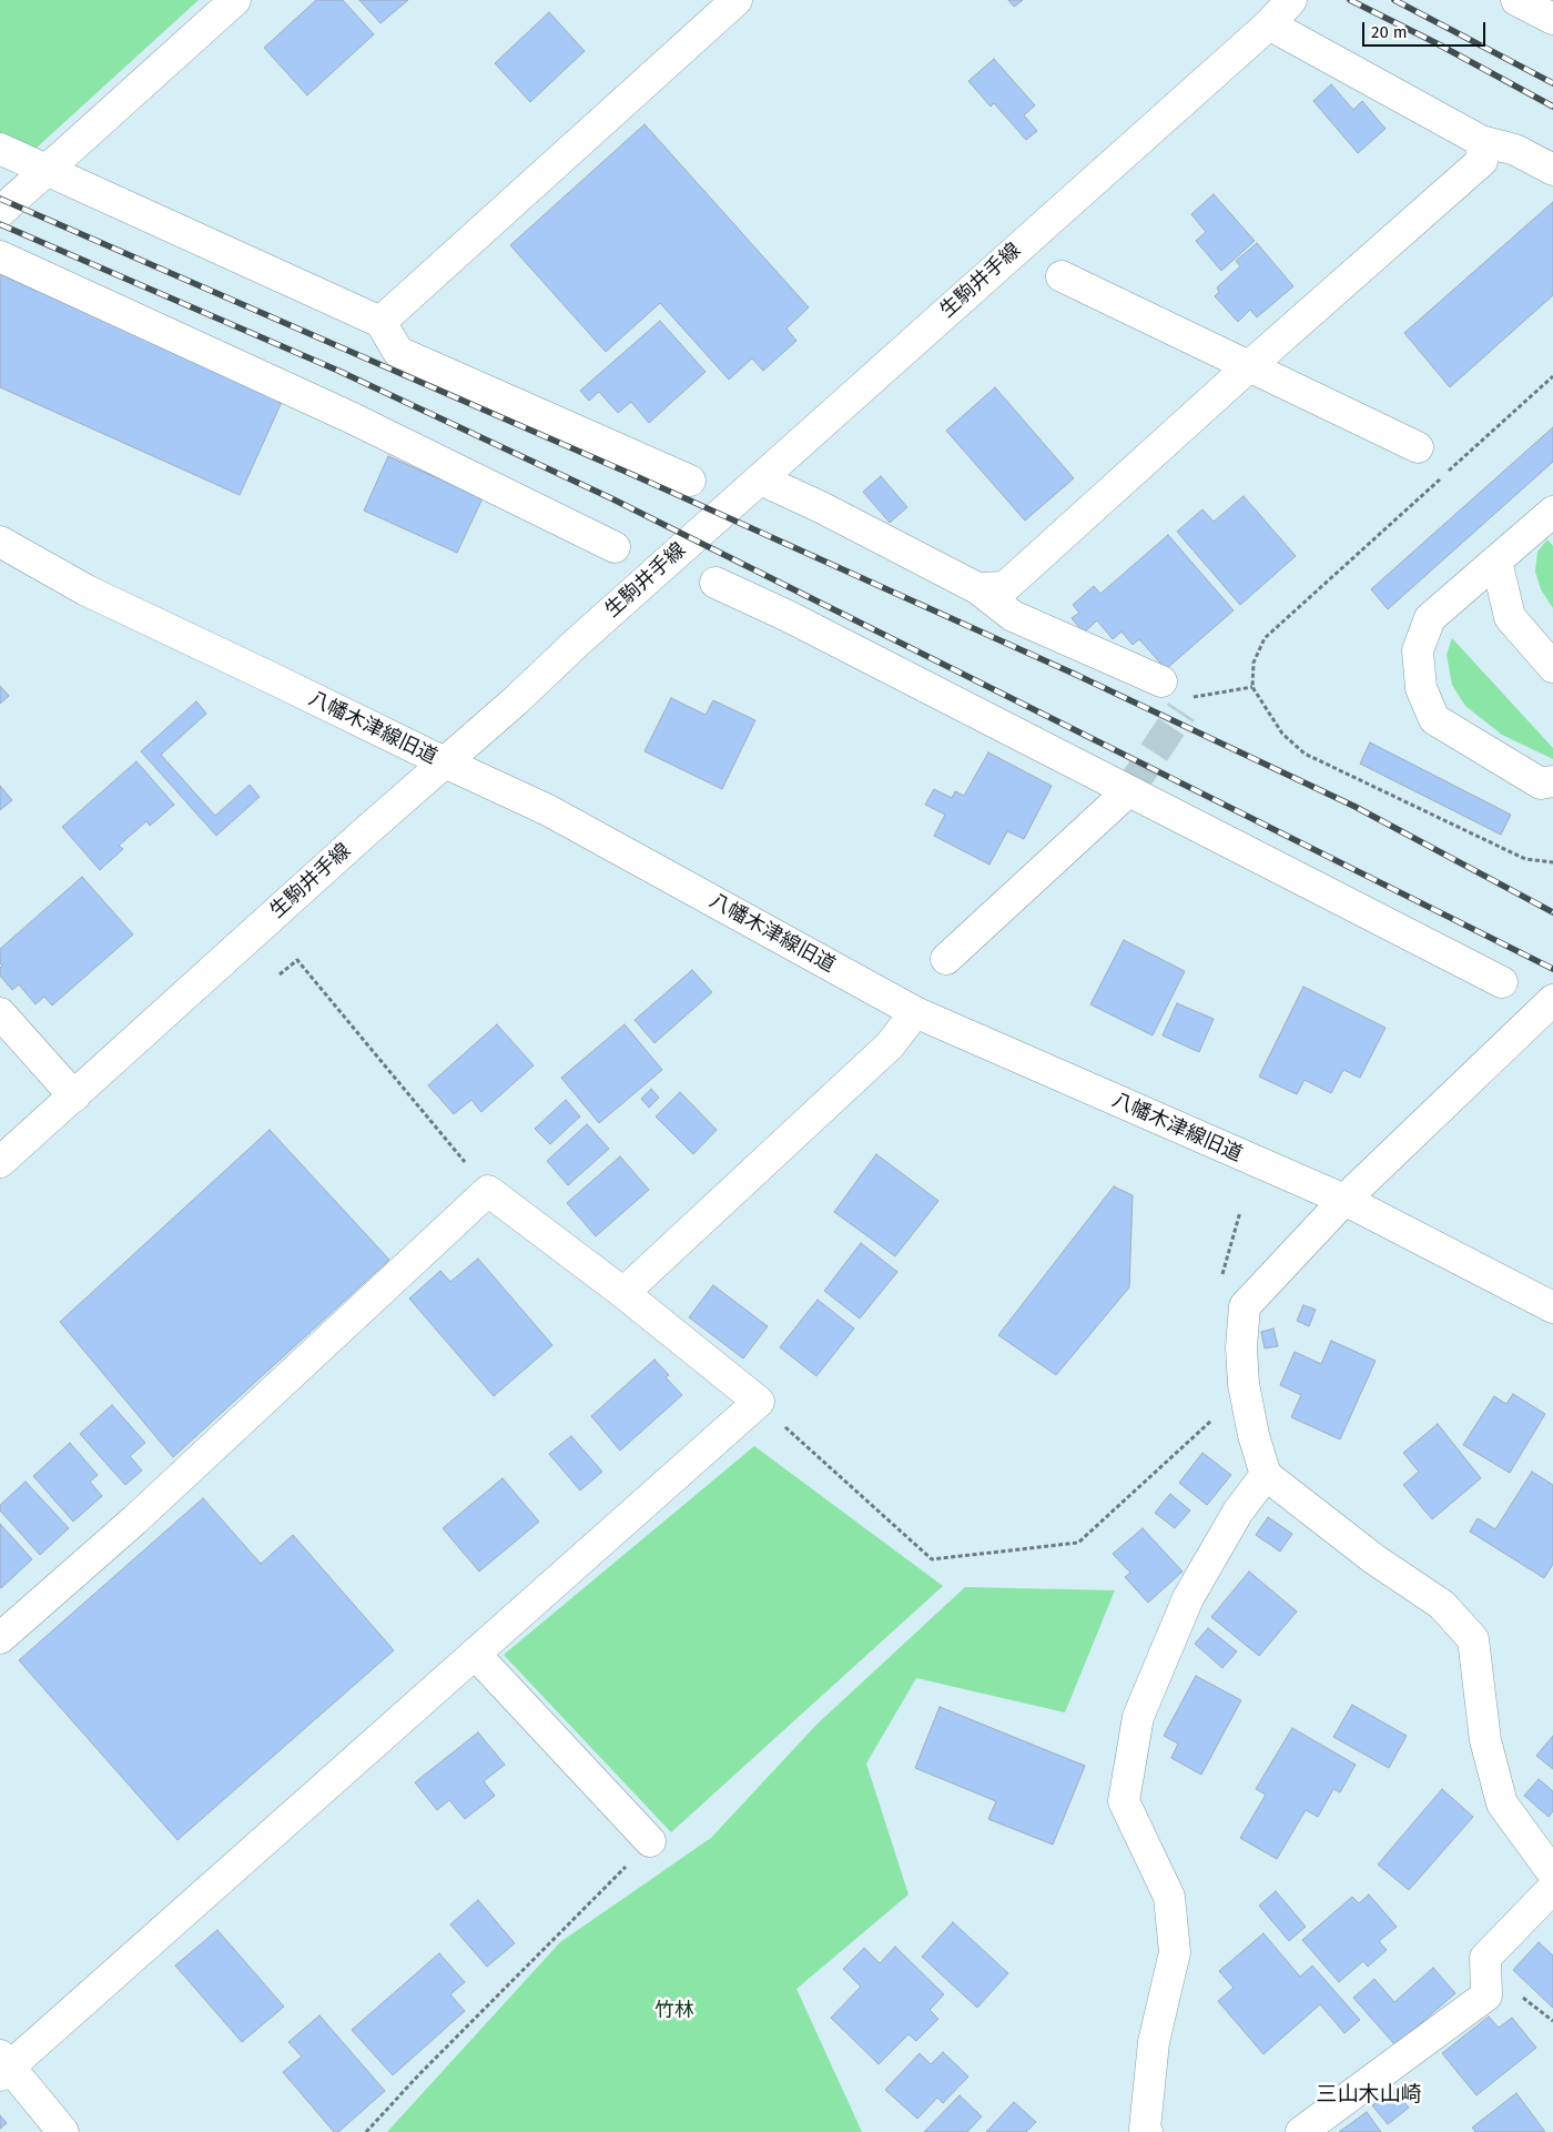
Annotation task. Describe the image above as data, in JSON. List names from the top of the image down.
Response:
{
  "streets": {
    "street": ["生駒井手線", "八幡木津線旧道"]
  },
  "crossings": [
    ["生駒井手線", "八幡木津線旧道"]
  ],
  "districts": ["三山木山崎"],
  "parks": ["竹林"],
  "scale_bar": "20 m"
}
